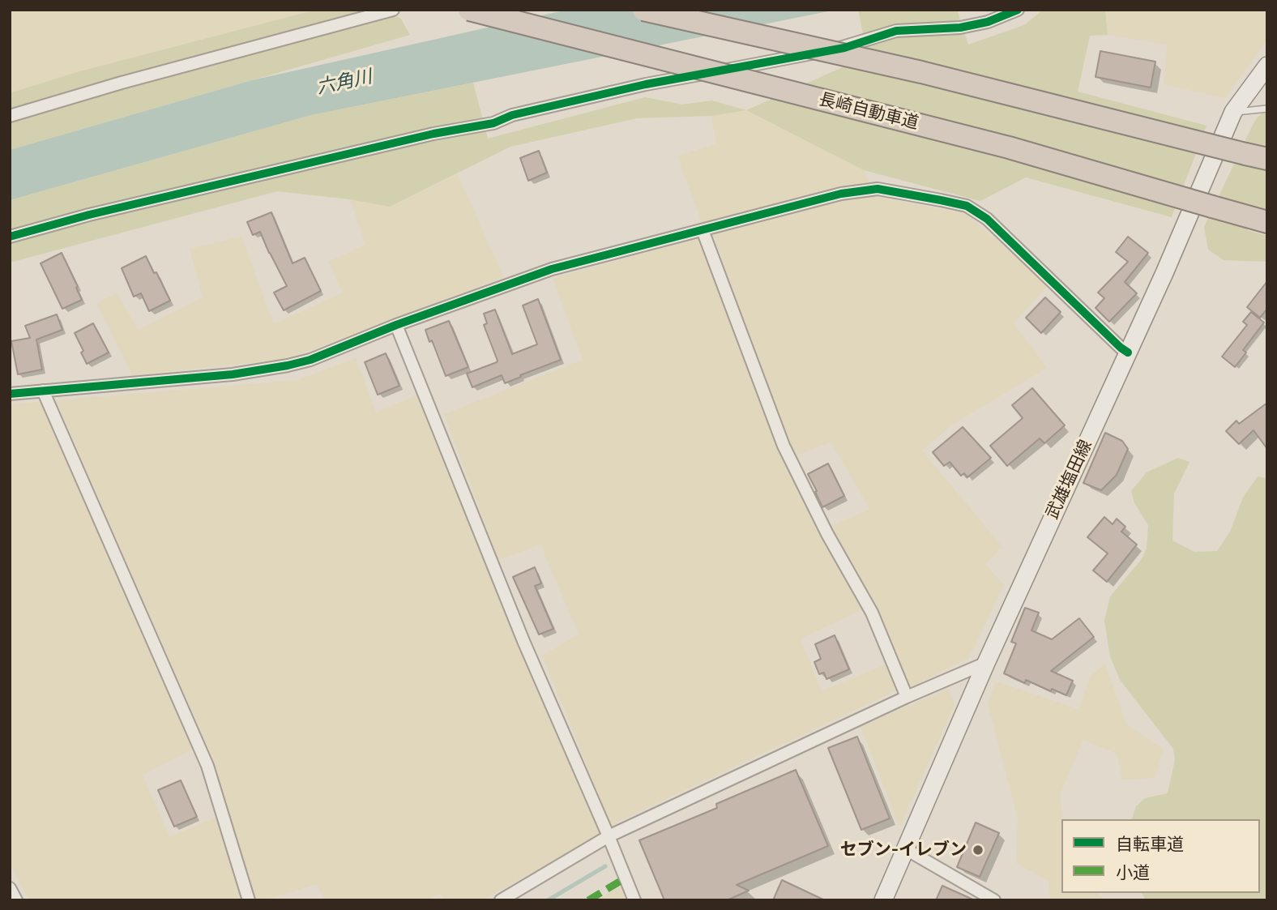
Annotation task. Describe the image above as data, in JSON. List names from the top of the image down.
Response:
{
  "streets": {
    "highway": ["長崎自動車道"],
    "main road": ["武雄塩田線"]
  },
  "water": ["六角川"],
  "places": ["セブン-イレブン"],
  "legend": ["自転車道", "小道"]
}
